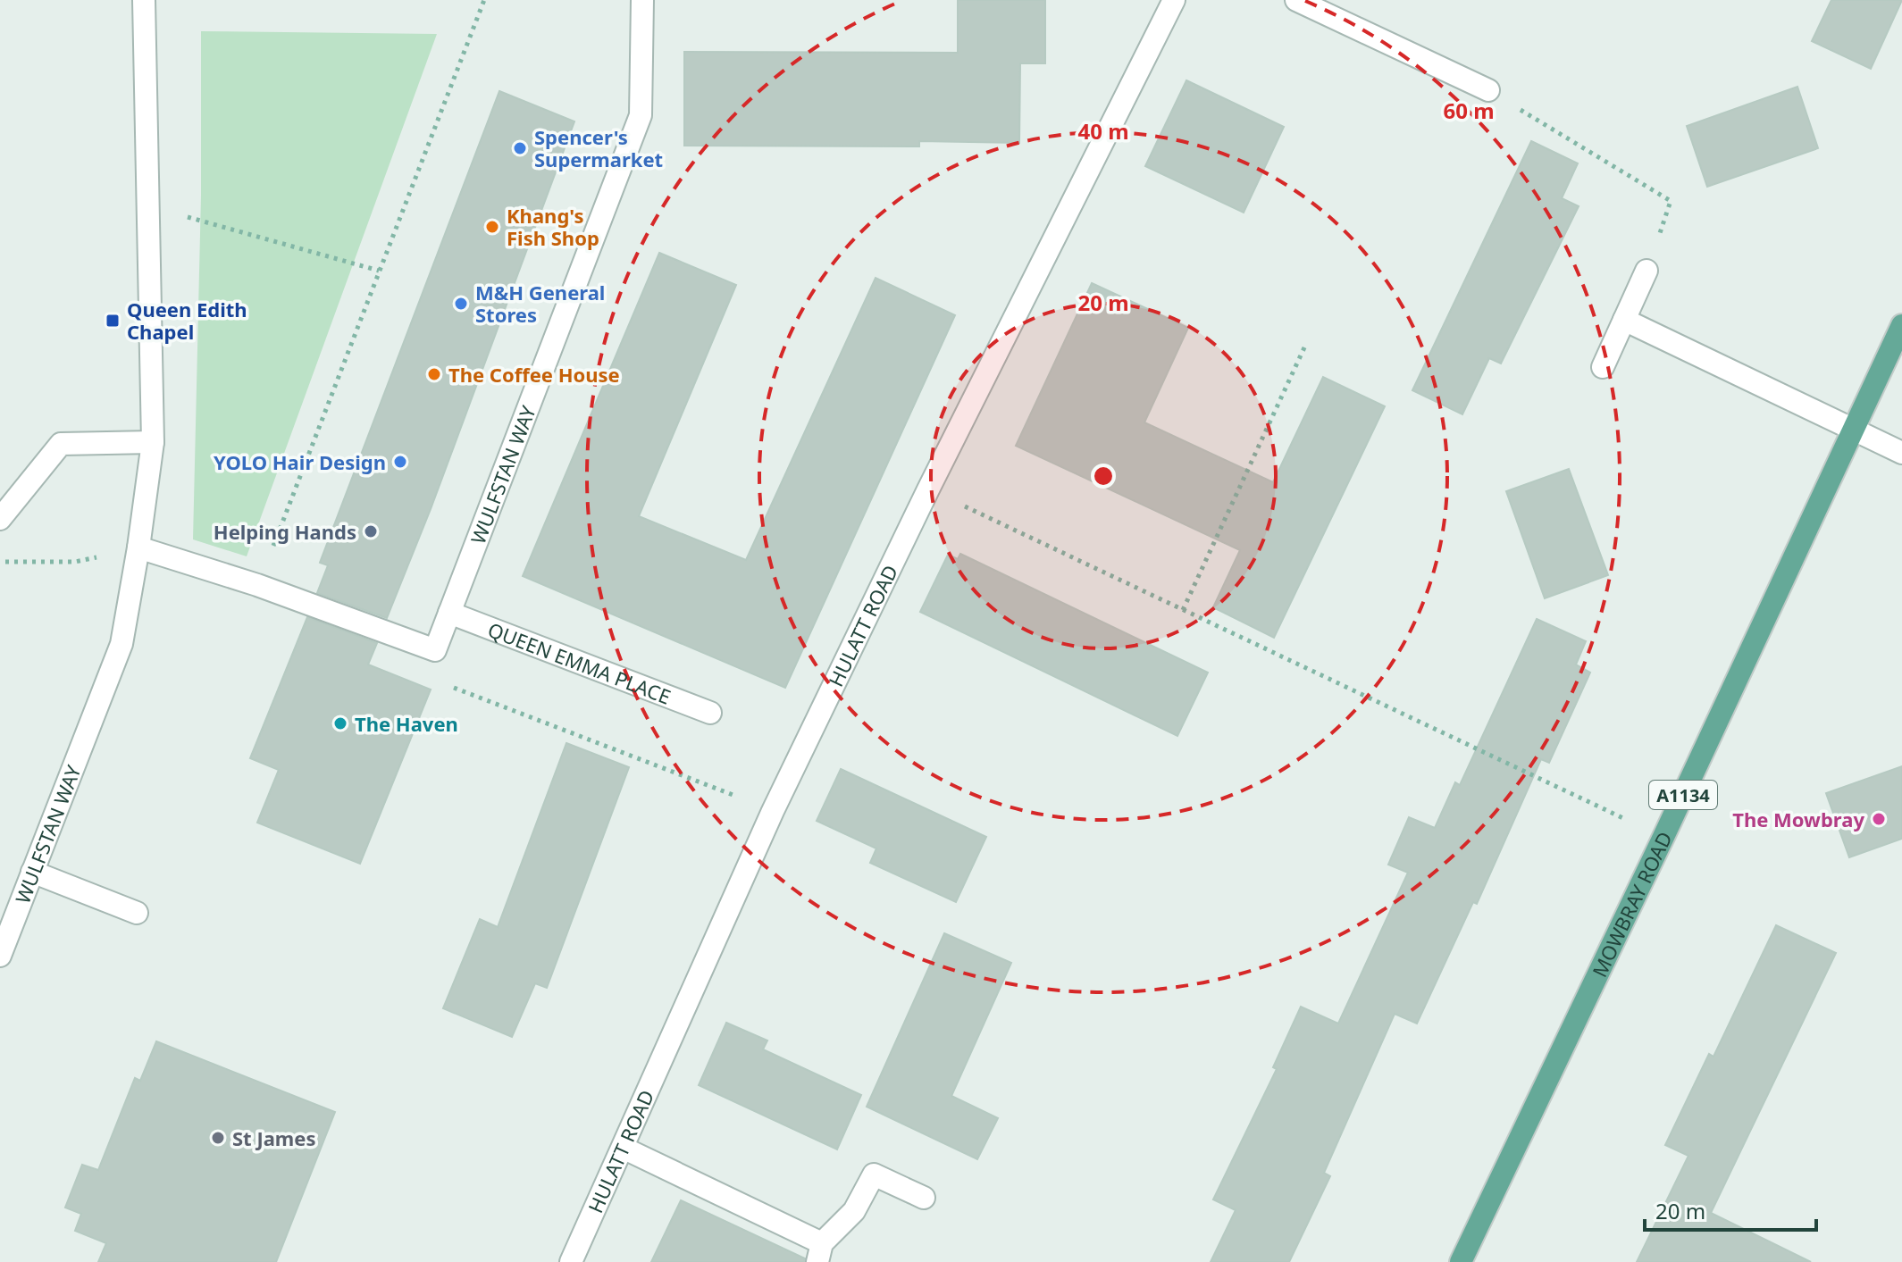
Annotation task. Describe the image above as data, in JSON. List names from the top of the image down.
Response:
{
  "streets": {
    "main road": ["A1134", "MOWBRAY ROAD"],
    "street": ["WULFSTAN WAY", "HULATT ROAD", "QUEEN EMMA PLACE"]
  },
  "crossings": [
    ["WULFSTAN WAY", "QUEEN EMMA PLACE"]
  ],
  "places": {
    "other": [
      "Spencer's Supermarket",
      "Khang's Fish Shop",
      "M&H General Stores",
      "The Coffee House",
      "YOLO Hair Design",
      "Helping Hands",
      "The Haven",
      "The Mowbray",
      "St James"
    ],
    "transit": ["Queen Edith Chapel"]
  },
  "scale_bar": "20 m",
  "rings": ["60 m", "40 m", "20 m"]
}
